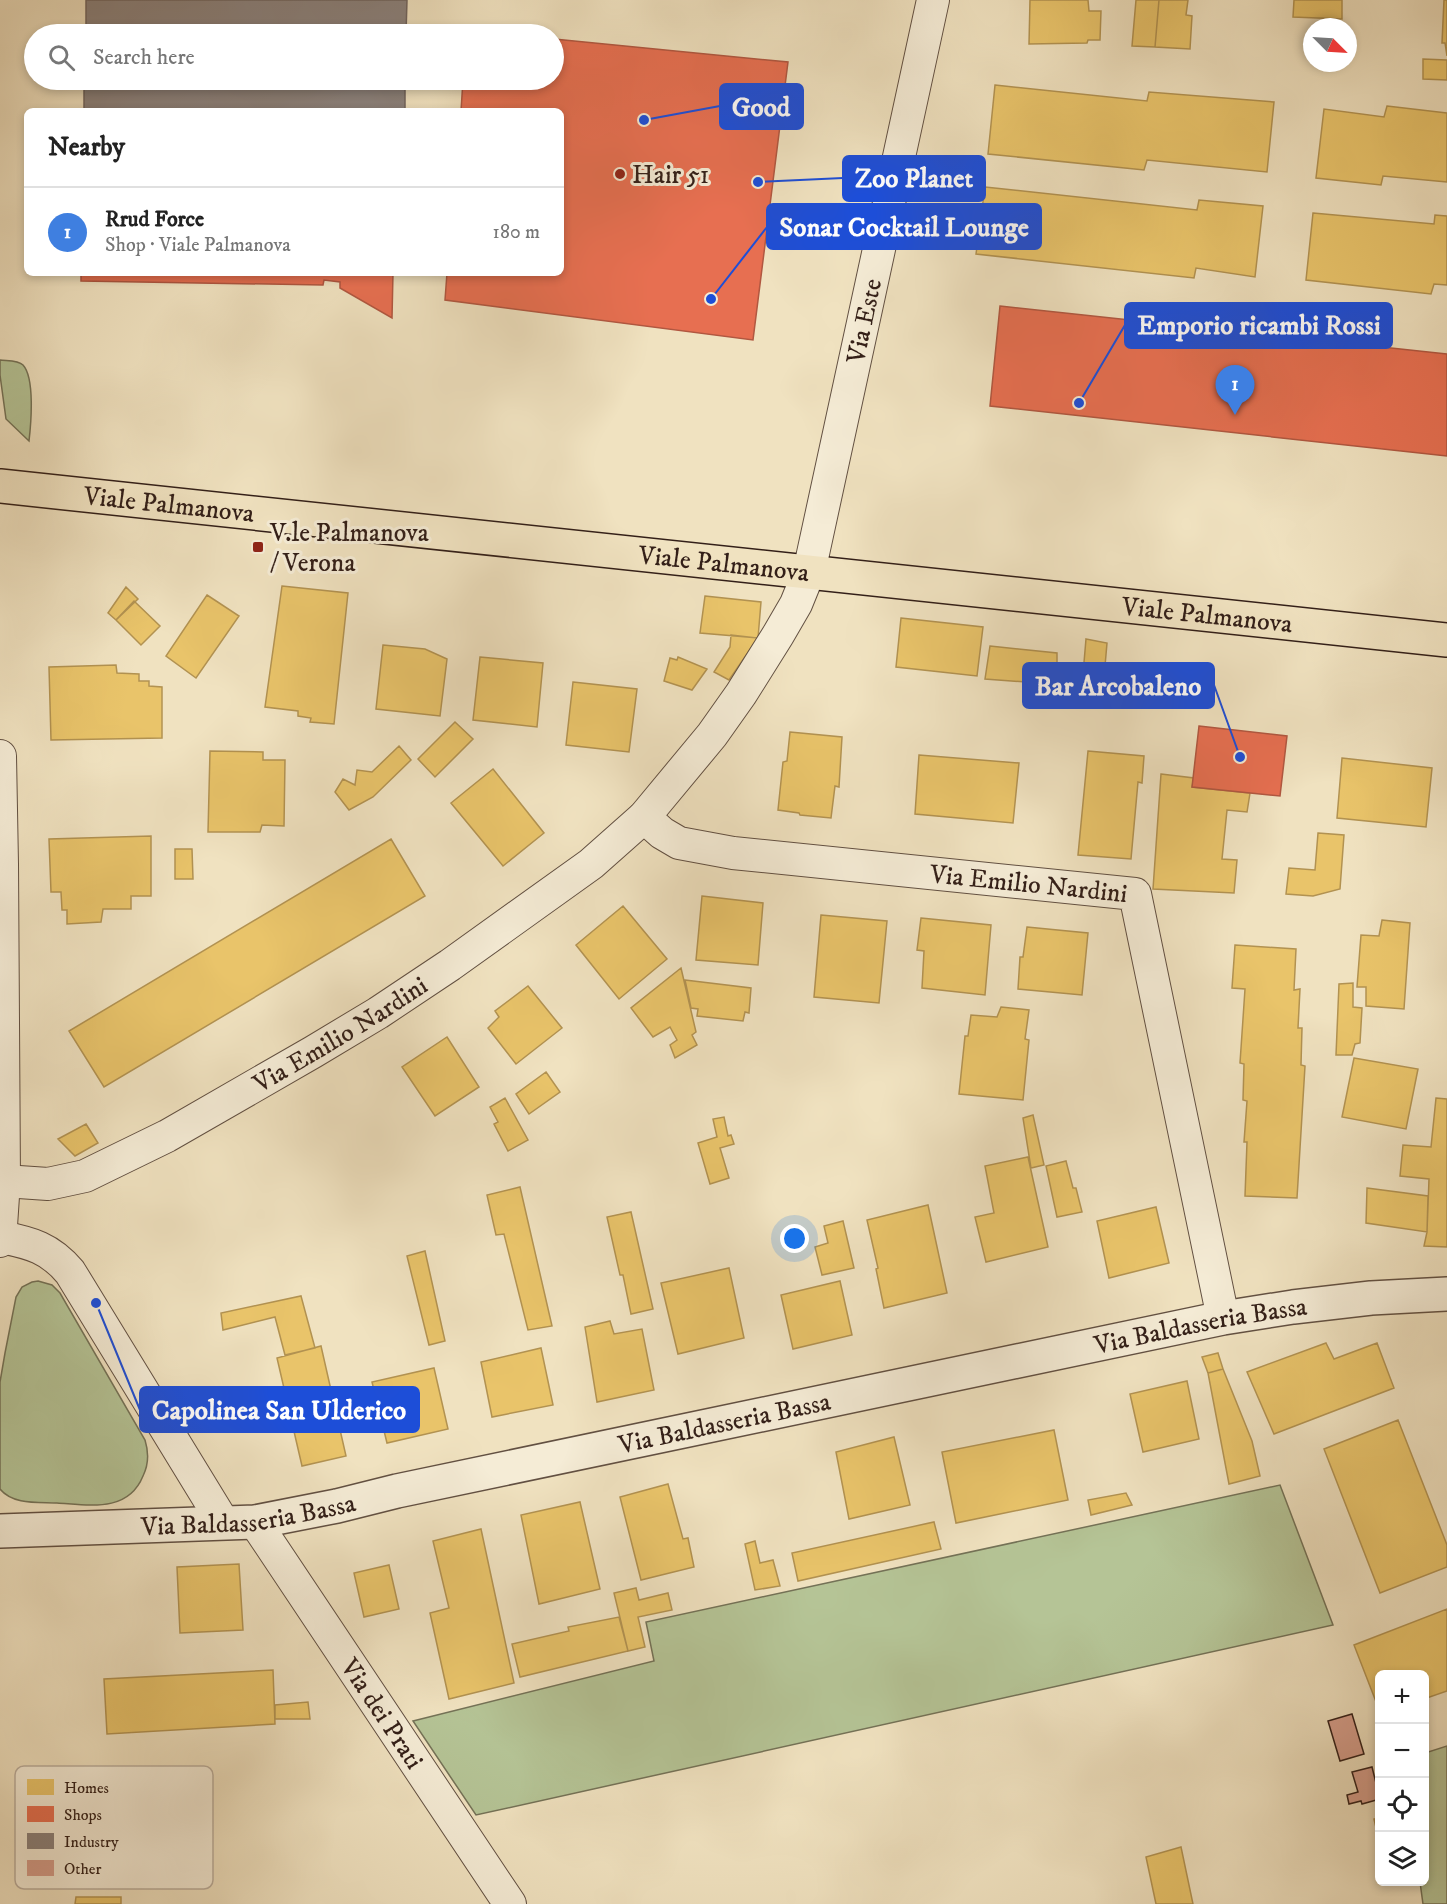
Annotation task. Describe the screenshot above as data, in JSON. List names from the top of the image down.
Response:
{
  "streets": {
    "main road": ["Viale Palmanova"],
    "street": [
      "Via Este",
      "Via Emilio Nardini",
      "Via Baldasseria Bassa",
      "Via dei Prati"
    ]
  },
  "crossings": [
    ["Via Este", "Viale Palmanova"],
    ["Via Este", "Via Emilio Nardini"],
    ["Viale Palmanova", "Via Emilio Nardini"],
    ["Via Emilio Nardini", "Via Baldasseria Bassa"],
    ["Via Baldasseria Bassa", "Via dei Prati"]
  ],
  "places": {
    "other": [
      "Good",
      "Hair 51",
      "Zoo Planet",
      "Sonar Cocktail Lounge",
      "Emporio ricambi Rossi",
      "Bar Arcobaleno",
      "Capolinea San Ulderico"
    ],
    "transit": ["V.le Palmanova / Verona"]
  },
  "legend": [
    "Homes",
    "Shops",
    "Industry",
    "Other"
  ],
  "north": "bottom right",
  "page": {
    "search": "Search here",
    "heading": "Nearby",
    "list": [
      {
        "mark": "1",
        "name": "Rrud Force",
        "note": "Shop · Viale Palmanova",
        "value": "180 m"
      }
    ],
    "pins": "1",
    "map_buttons": ["+", "−"]
  }
}
